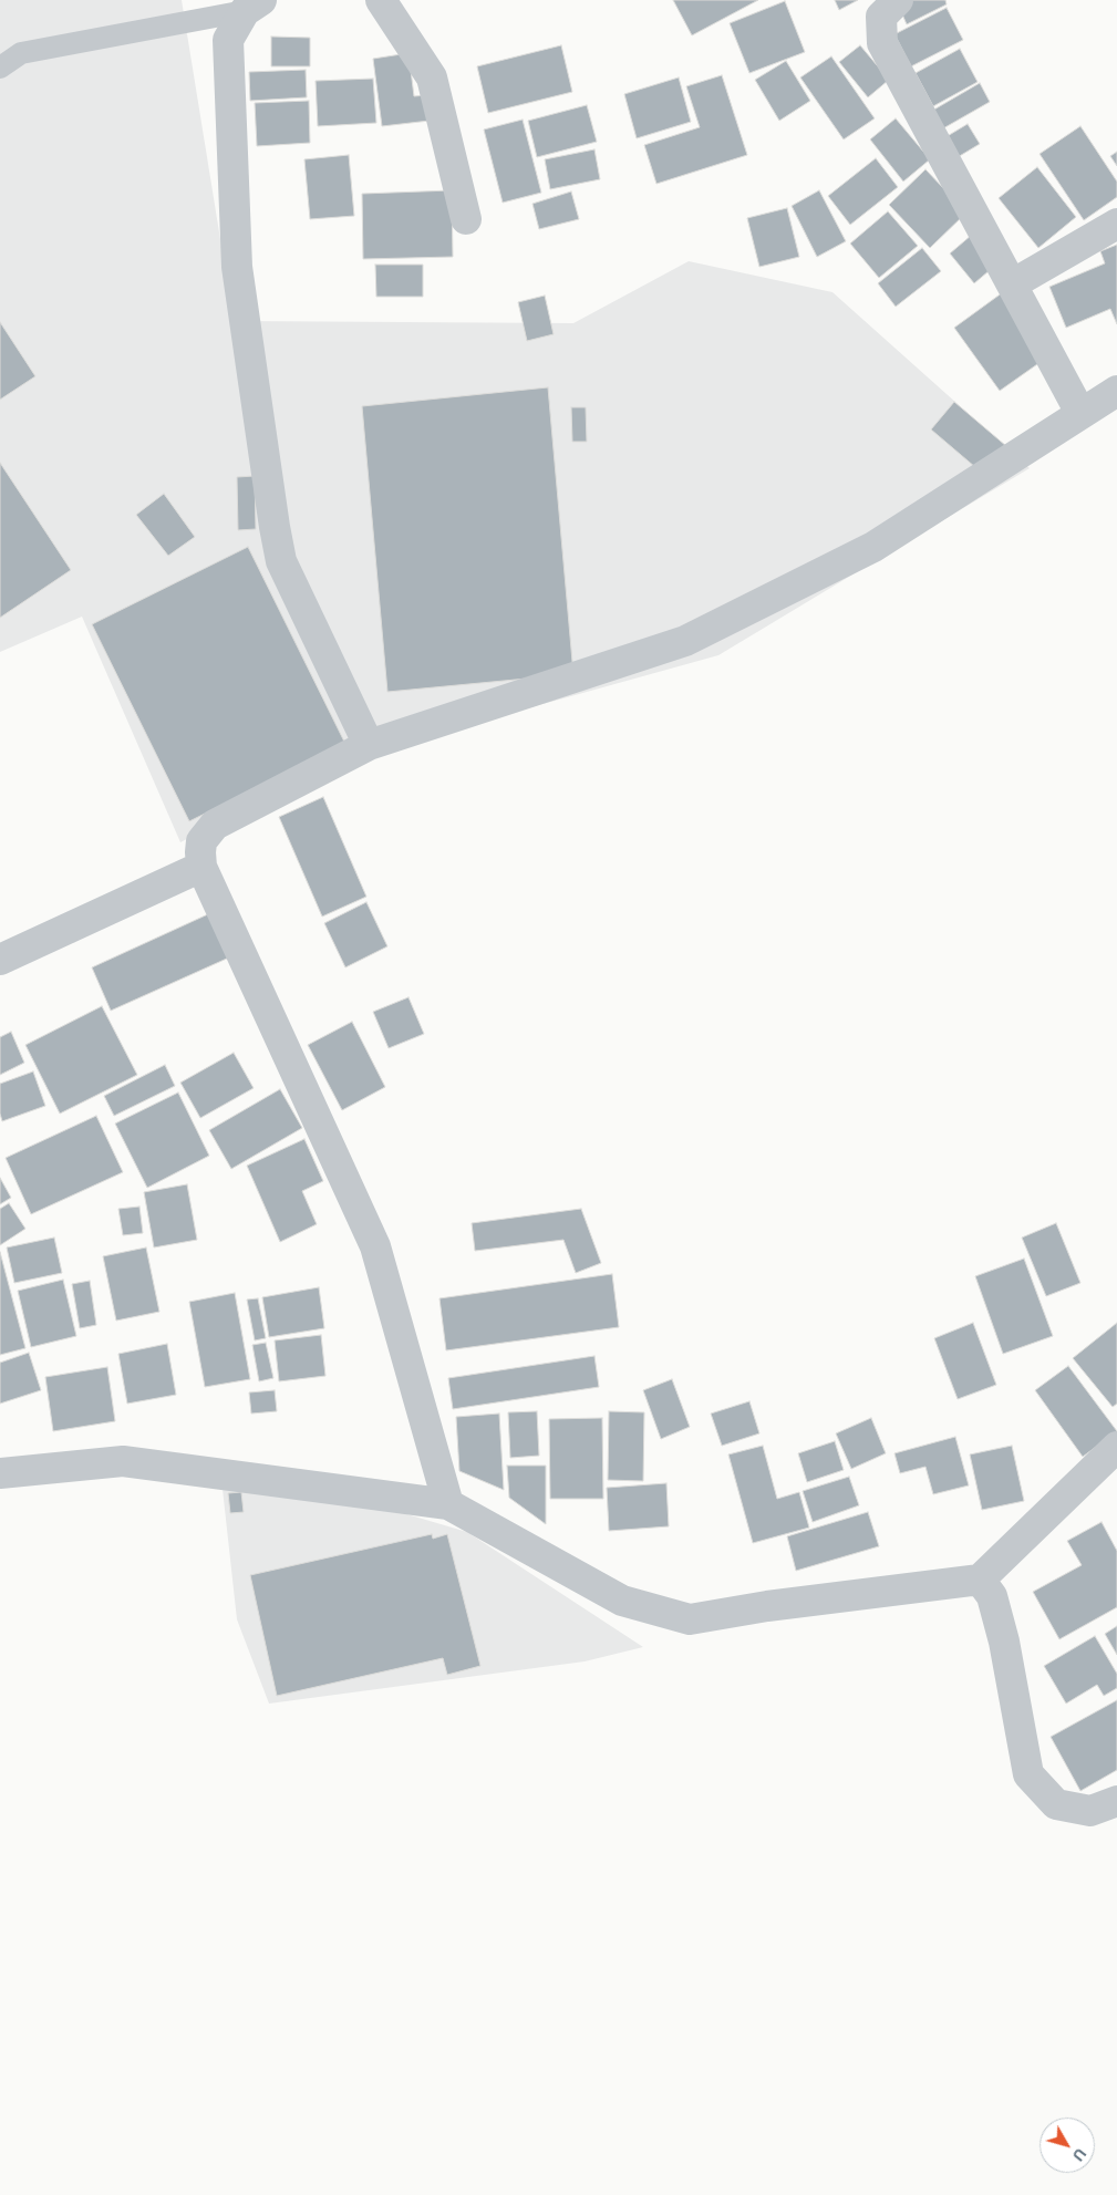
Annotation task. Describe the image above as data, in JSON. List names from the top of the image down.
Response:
{
  "north": "bottom right"
}
